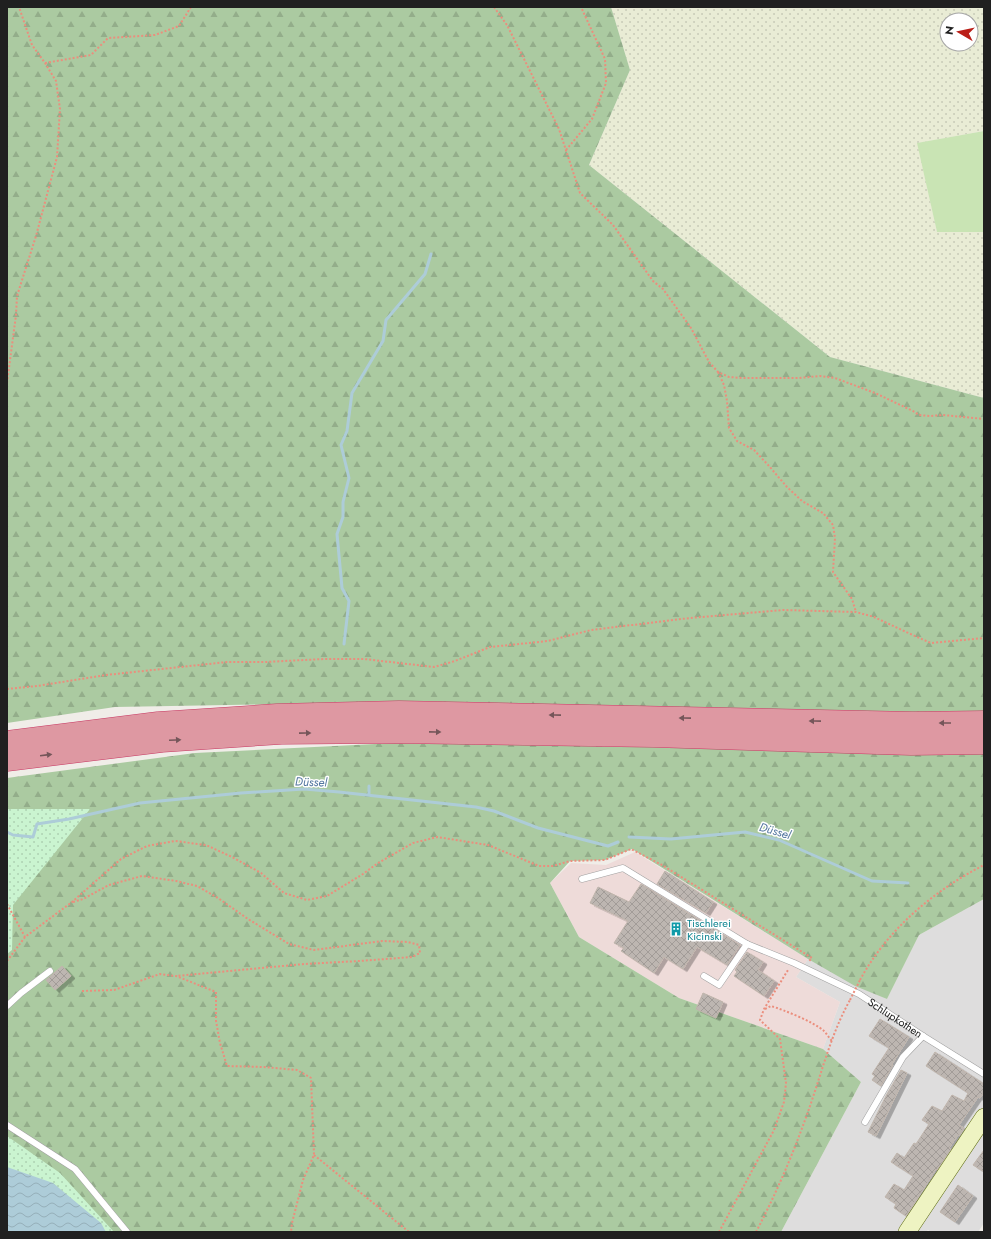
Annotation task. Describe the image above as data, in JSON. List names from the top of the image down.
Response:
{
  "streets": {
    "lane": ["Schlupkothen"]
  },
  "water": ["Düssel"],
  "places": {
    "building": ["Tischlerei Kicinski"]
  },
  "north": "left"
}
